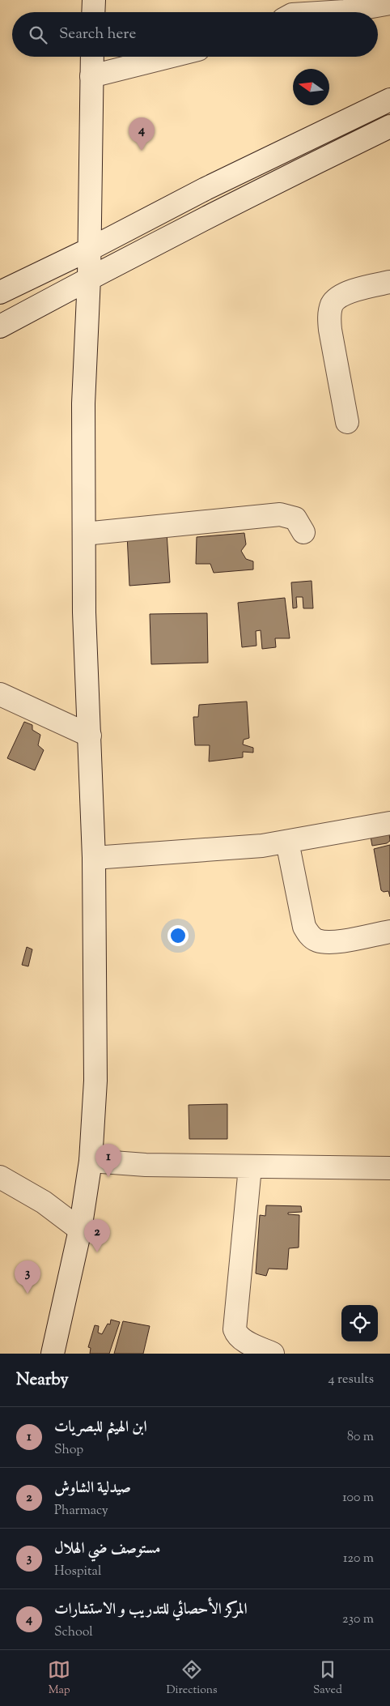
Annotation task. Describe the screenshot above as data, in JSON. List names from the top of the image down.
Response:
{
  "north": "left",
  "page": {
    "search": "Search here",
    "pins": [
      "4",
      "1",
      "2",
      "3"
    ],
    "heading": ["Nearby", "4 results"],
    "list": [
      {
        "mark": "1",
        "name": "ابن الهيثم للبصريات",
        "note": "Shop",
        "value": "80 m"
      },
      {
        "mark": "2",
        "name": "صيدلية الشاوش",
        "note": "Pharmacy",
        "value": "100 m"
      },
      {
        "mark": "3",
        "name": "مستوصف ضي الهلال",
        "note": "Hospital",
        "value": "120 m"
      },
      {
        "mark": "4",
        "name": "المركز الأحصائي للتدريب و الاستشارات",
        "note": "School",
        "value": "230 m"
      }
    ],
    "nav": ["Map", "Directions", "Saved"]
  }
}
